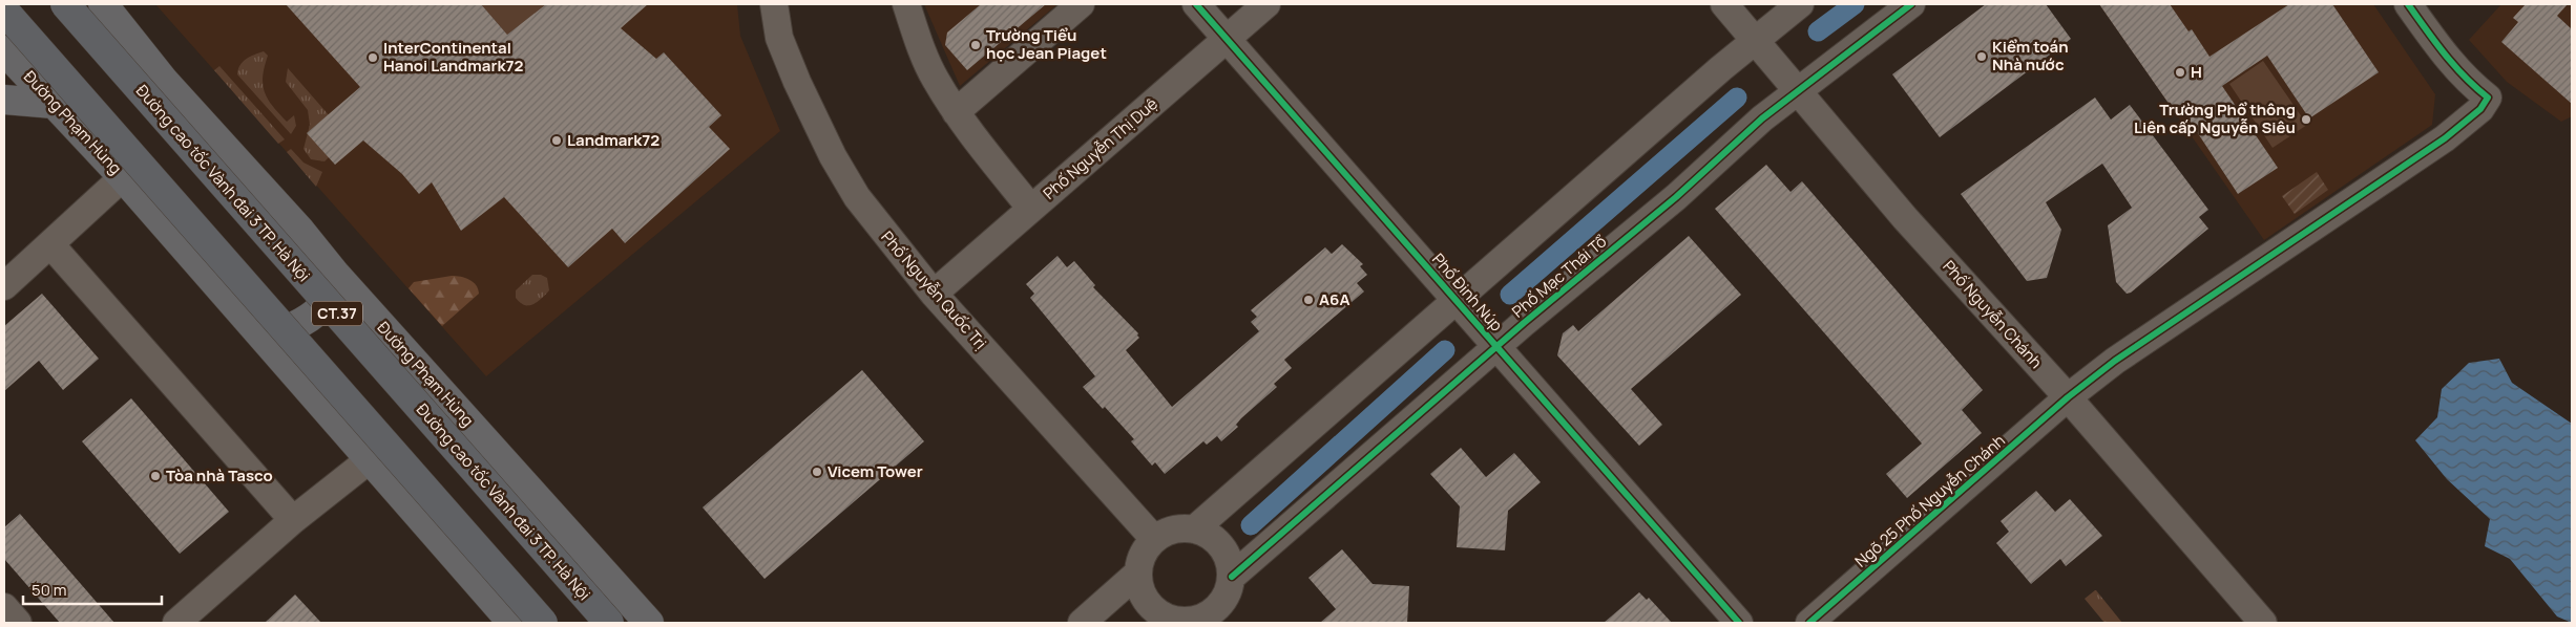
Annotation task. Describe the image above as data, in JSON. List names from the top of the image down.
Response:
{
  "streets": {
    "highway": ["Đường cao tốc Vành đai 3 TP. Hà Nội", "CT.37"],
    "main road": ["Đường Phạm Hùng"],
    "street": [
      "Phố Nguyễn Thị Duệ",
      "Phố Mạc Thái Tổ",
      "Phố Nguyễn Quốc Trị",
      "Phố Đinh Núp",
      "Phố Nguyễn Chánh",
      "Ngõ 25 Phố Nguyễn Chánh"
    ]
  },
  "crossings": [
    ["Phố Nguyễn Thị Duệ", "Phố Nguyễn Quốc Trị"],
    ["Phố Nguyễn Thị Duệ", "Phố Đinh Núp"],
    ["Phố Mạc Thái Tổ", "Phố Nguyễn Quốc Trị"],
    ["Phố Mạc Thái Tổ", "Phố Đinh Núp"],
    ["Phố Mạc Thái Tổ", "Phố Nguyễn Chánh"],
    ["Phố Nguyễn Chánh", "Ngõ 25 Phố Nguyễn Chánh"]
  ],
  "places": [
    "Trường Tiểu học Jean Piaget",
    "Kiểm toán Nhà nước",
    "InterContinental Hanoi Landmark72",
    "H",
    "Trường Phổ thông Liên cấp Nguyễn Siêu",
    "Landmark72",
    "A6A",
    "Vicem Tower",
    "Tòa nhà Tasco"
  ],
  "scale_bar": "50 m"
}
